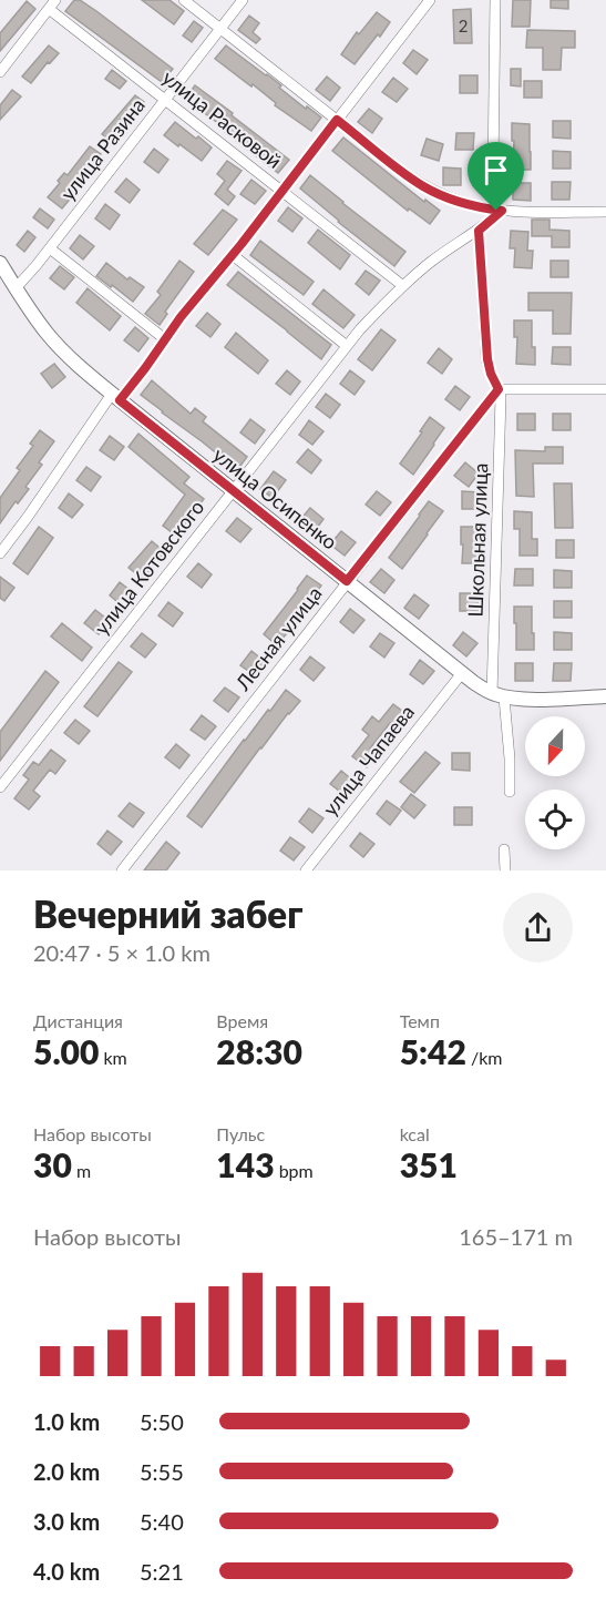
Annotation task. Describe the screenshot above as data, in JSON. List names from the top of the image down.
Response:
{
  "streets": {
    "street": [
      "улица Расковой",
      "улица Разина",
      "улица Осипенко",
      "Школьная улица",
      "улица Котовского",
      "Лесная улица",
      "улица Чапаева"
    ]
  },
  "crossings": [
    ["улица Расковой", "улица Разина"],
    ["улица Расковой", "улица Котовского"],
    ["улица Разина", "улица Осипенко"],
    ["улица Осипенко", "Школьная улица"],
    ["улица Осипенко", "улица Котовского"],
    ["улица Осипенко", "Лесная улица"],
    ["улица Осипенко", "улица Чапаева"],
    ["Школьная улица", "улица Котовского"],
    ["Школьная улица", "Лесная улица"]
  ],
  "house_numbers": ["2"],
  "north": "bottom",
  "page": {
    "heading": ["Вечерний забег", "20:47 · 5 × 1.0 km"],
    "stats": [
      ["Дистанция", "5.00 km"],
      ["Время", "28:30"],
      ["Темп", "5:42 /km"],
      ["Набор высоты", "30 m"],
      ["Пульс", "143 bpm"],
      ["kcal", "351"]
    ],
    "chart": ["Набор высоты", "165–171 m"],
    "list": [
      {
        "name": "1.0 km",
        "note": "5:50"
      },
      {
        "name": "2.0 km",
        "note": "5:55"
      },
      {
        "name": "3.0 km",
        "note": "5:40"
      },
      {
        "name": "4.0 km",
        "note": "5:21"
      }
    ]
  }
}
